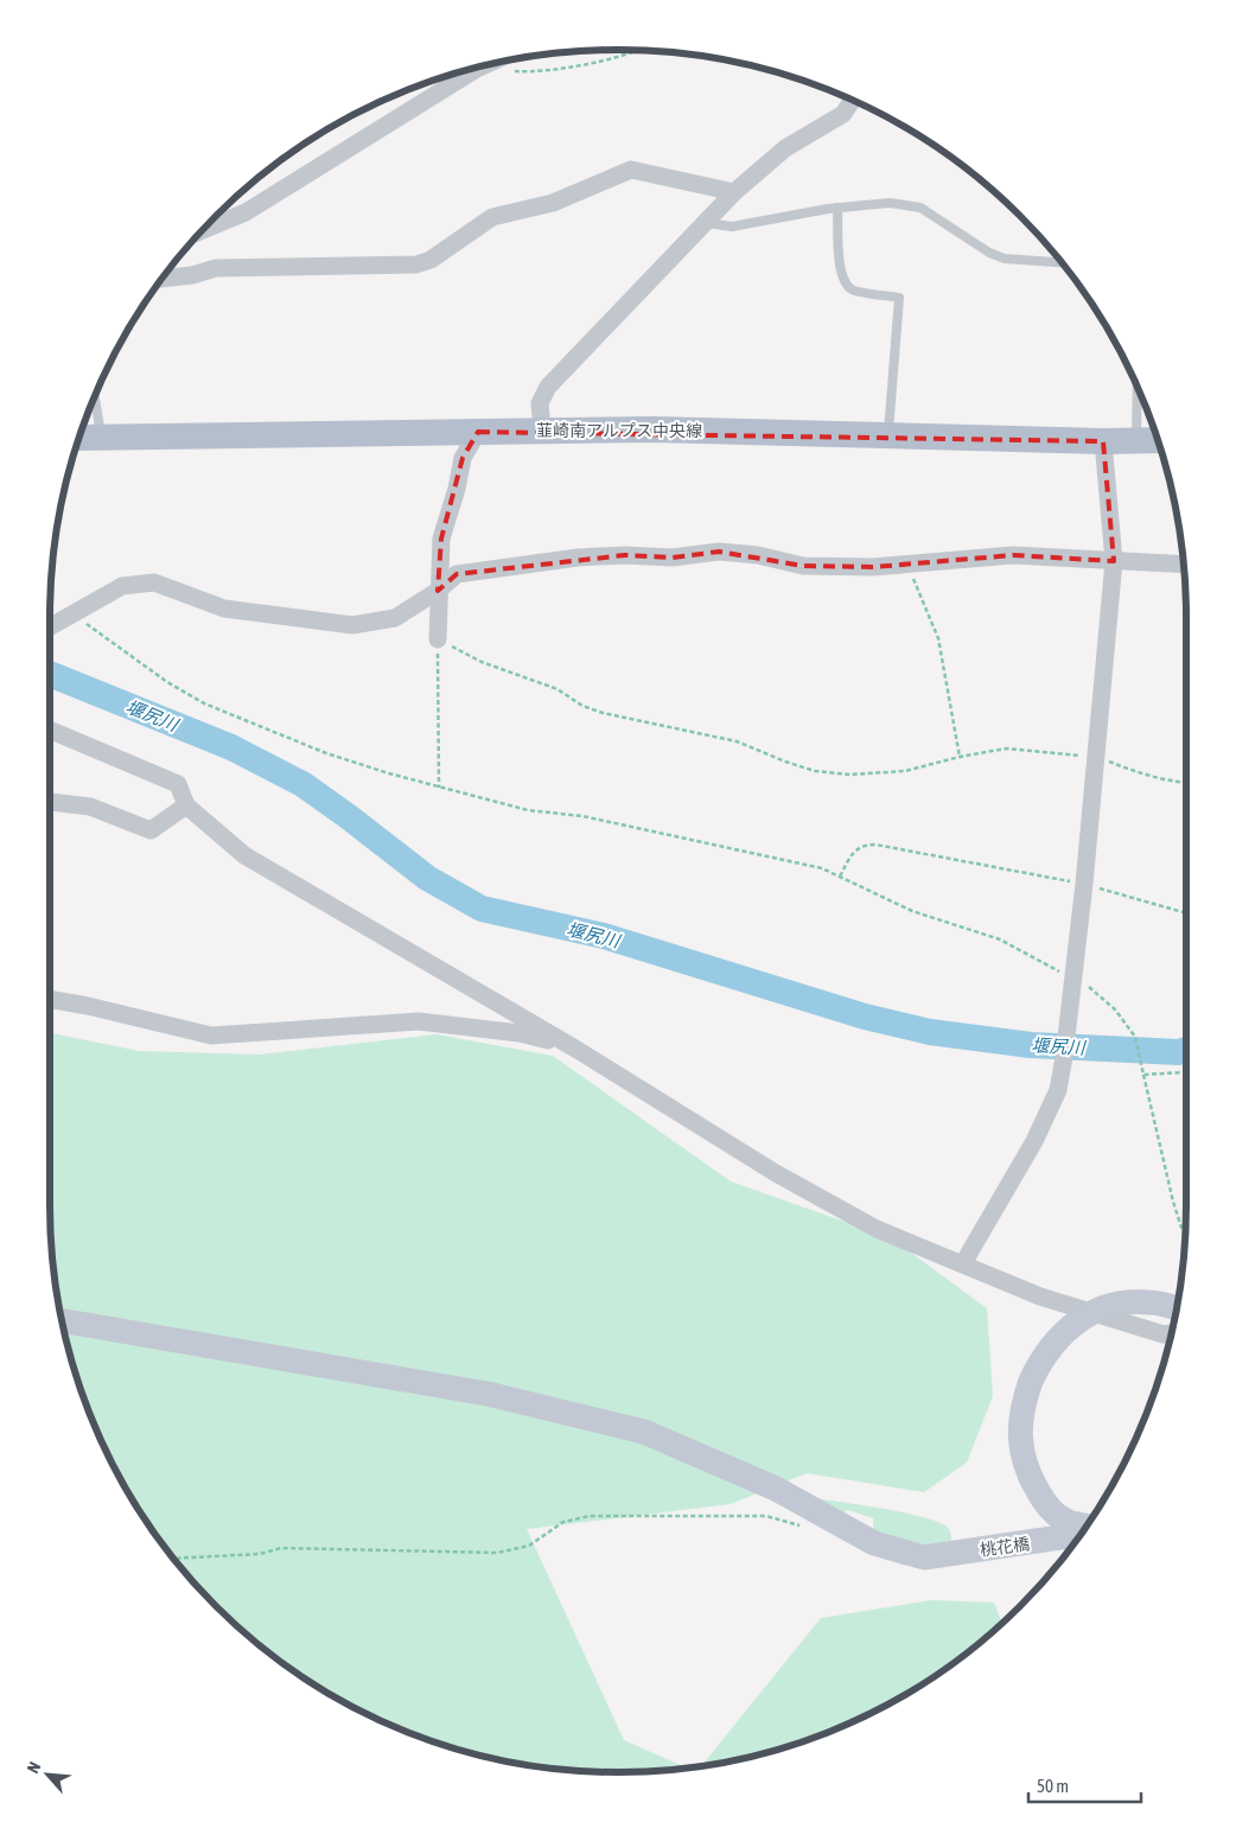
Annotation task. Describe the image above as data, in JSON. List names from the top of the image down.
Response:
{
  "streets": {
    "main road": ["韮崎南アルプス中央線"],
    "street": ["桃花橋"]
  },
  "water": ["堰尻川"],
  "scale_bar": "50 m",
  "north": "top left"
}
